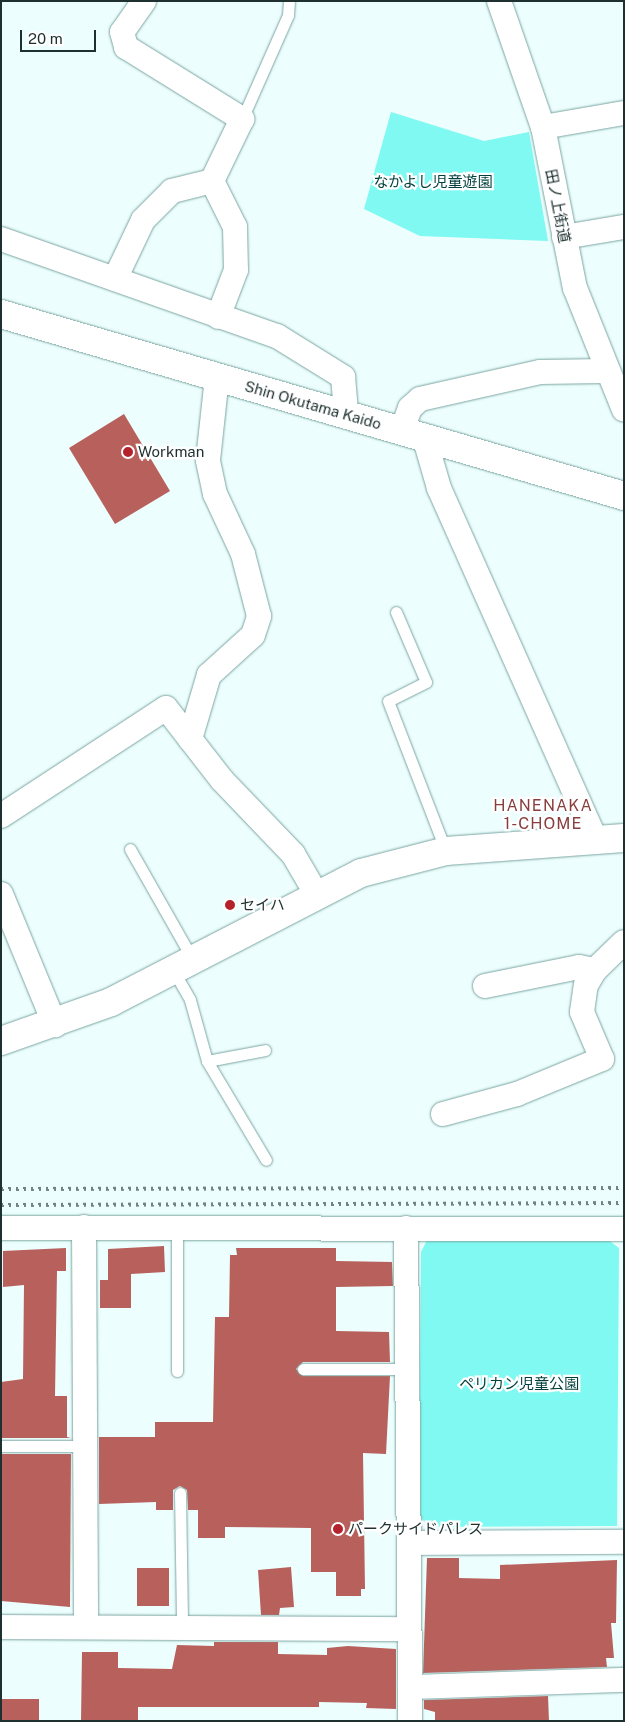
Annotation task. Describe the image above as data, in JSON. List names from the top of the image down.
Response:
{
  "streets": {
    "street": ["田ノ上街道", "Shin Okutama Kaido"]
  },
  "districts": ["HANENAKA 1-CHOME"],
  "parks": ["なかよし児童遊園", "ペリカン児童公園"],
  "places": ["Workman", "セイハ", "パークサイドパレス"],
  "scale_bar": "20 m"
}
